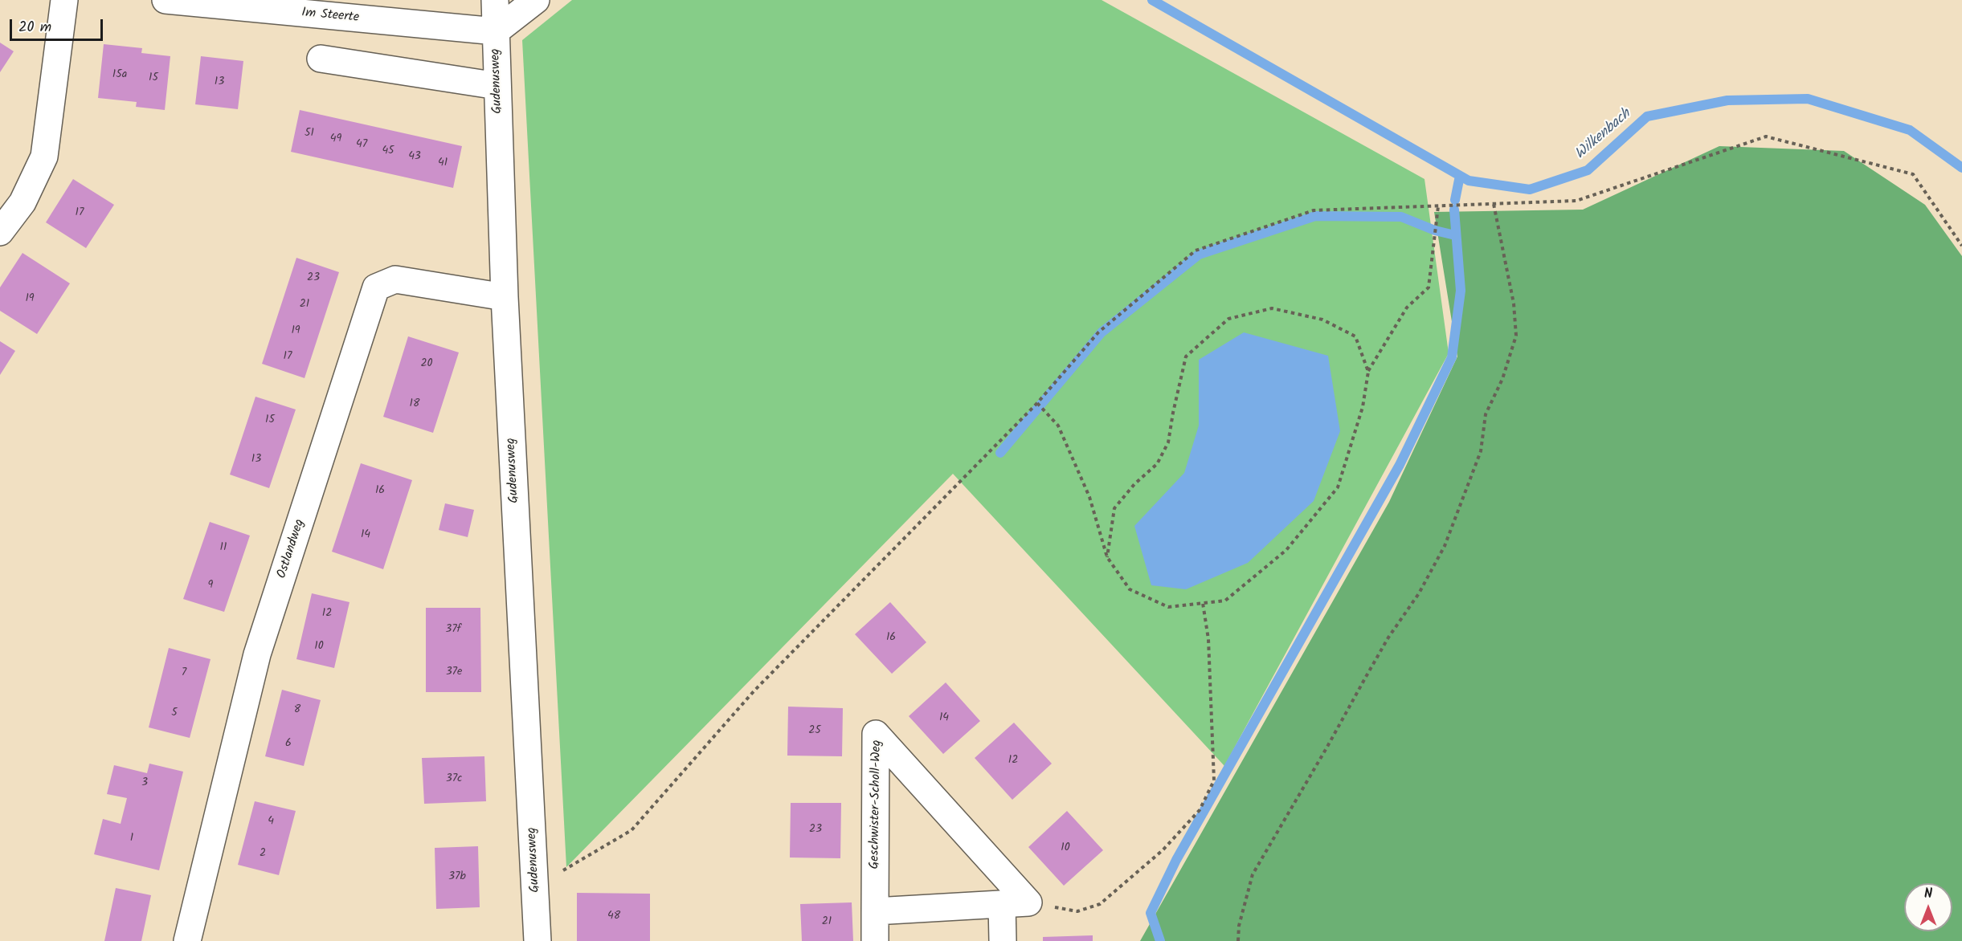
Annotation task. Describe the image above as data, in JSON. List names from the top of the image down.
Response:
{
  "streets": {
    "street": [
      "Im Steerte",
      "Gudenusweg",
      "Ostlandweg",
      "Geschwister-Scholl-Weg"
    ]
  },
  "crossings": [
    ["Im Steerte", "Gudenusweg"],
    ["Gudenusweg", "Ostlandweg"]
  ],
  "water": ["Wilkenbach"],
  "house_numbers": [
    "15a",
    "15",
    "13",
    "51",
    "49",
    "47",
    "45",
    "43",
    "41",
    "17",
    "23",
    "19",
    "21",
    "19",
    "17",
    "20",
    "18",
    "15",
    "13",
    "16",
    "14",
    "11",
    "9",
    "12",
    "37f",
    "16",
    "10",
    "37e",
    "7",
    "8",
    "5",
    "14",
    "25",
    "6",
    "12",
    "37c",
    "3",
    "4",
    "23",
    "1",
    "10",
    "2",
    "37b",
    "48",
    "21"
  ],
  "scale_bar": "20 m",
  "north": "top"
}
